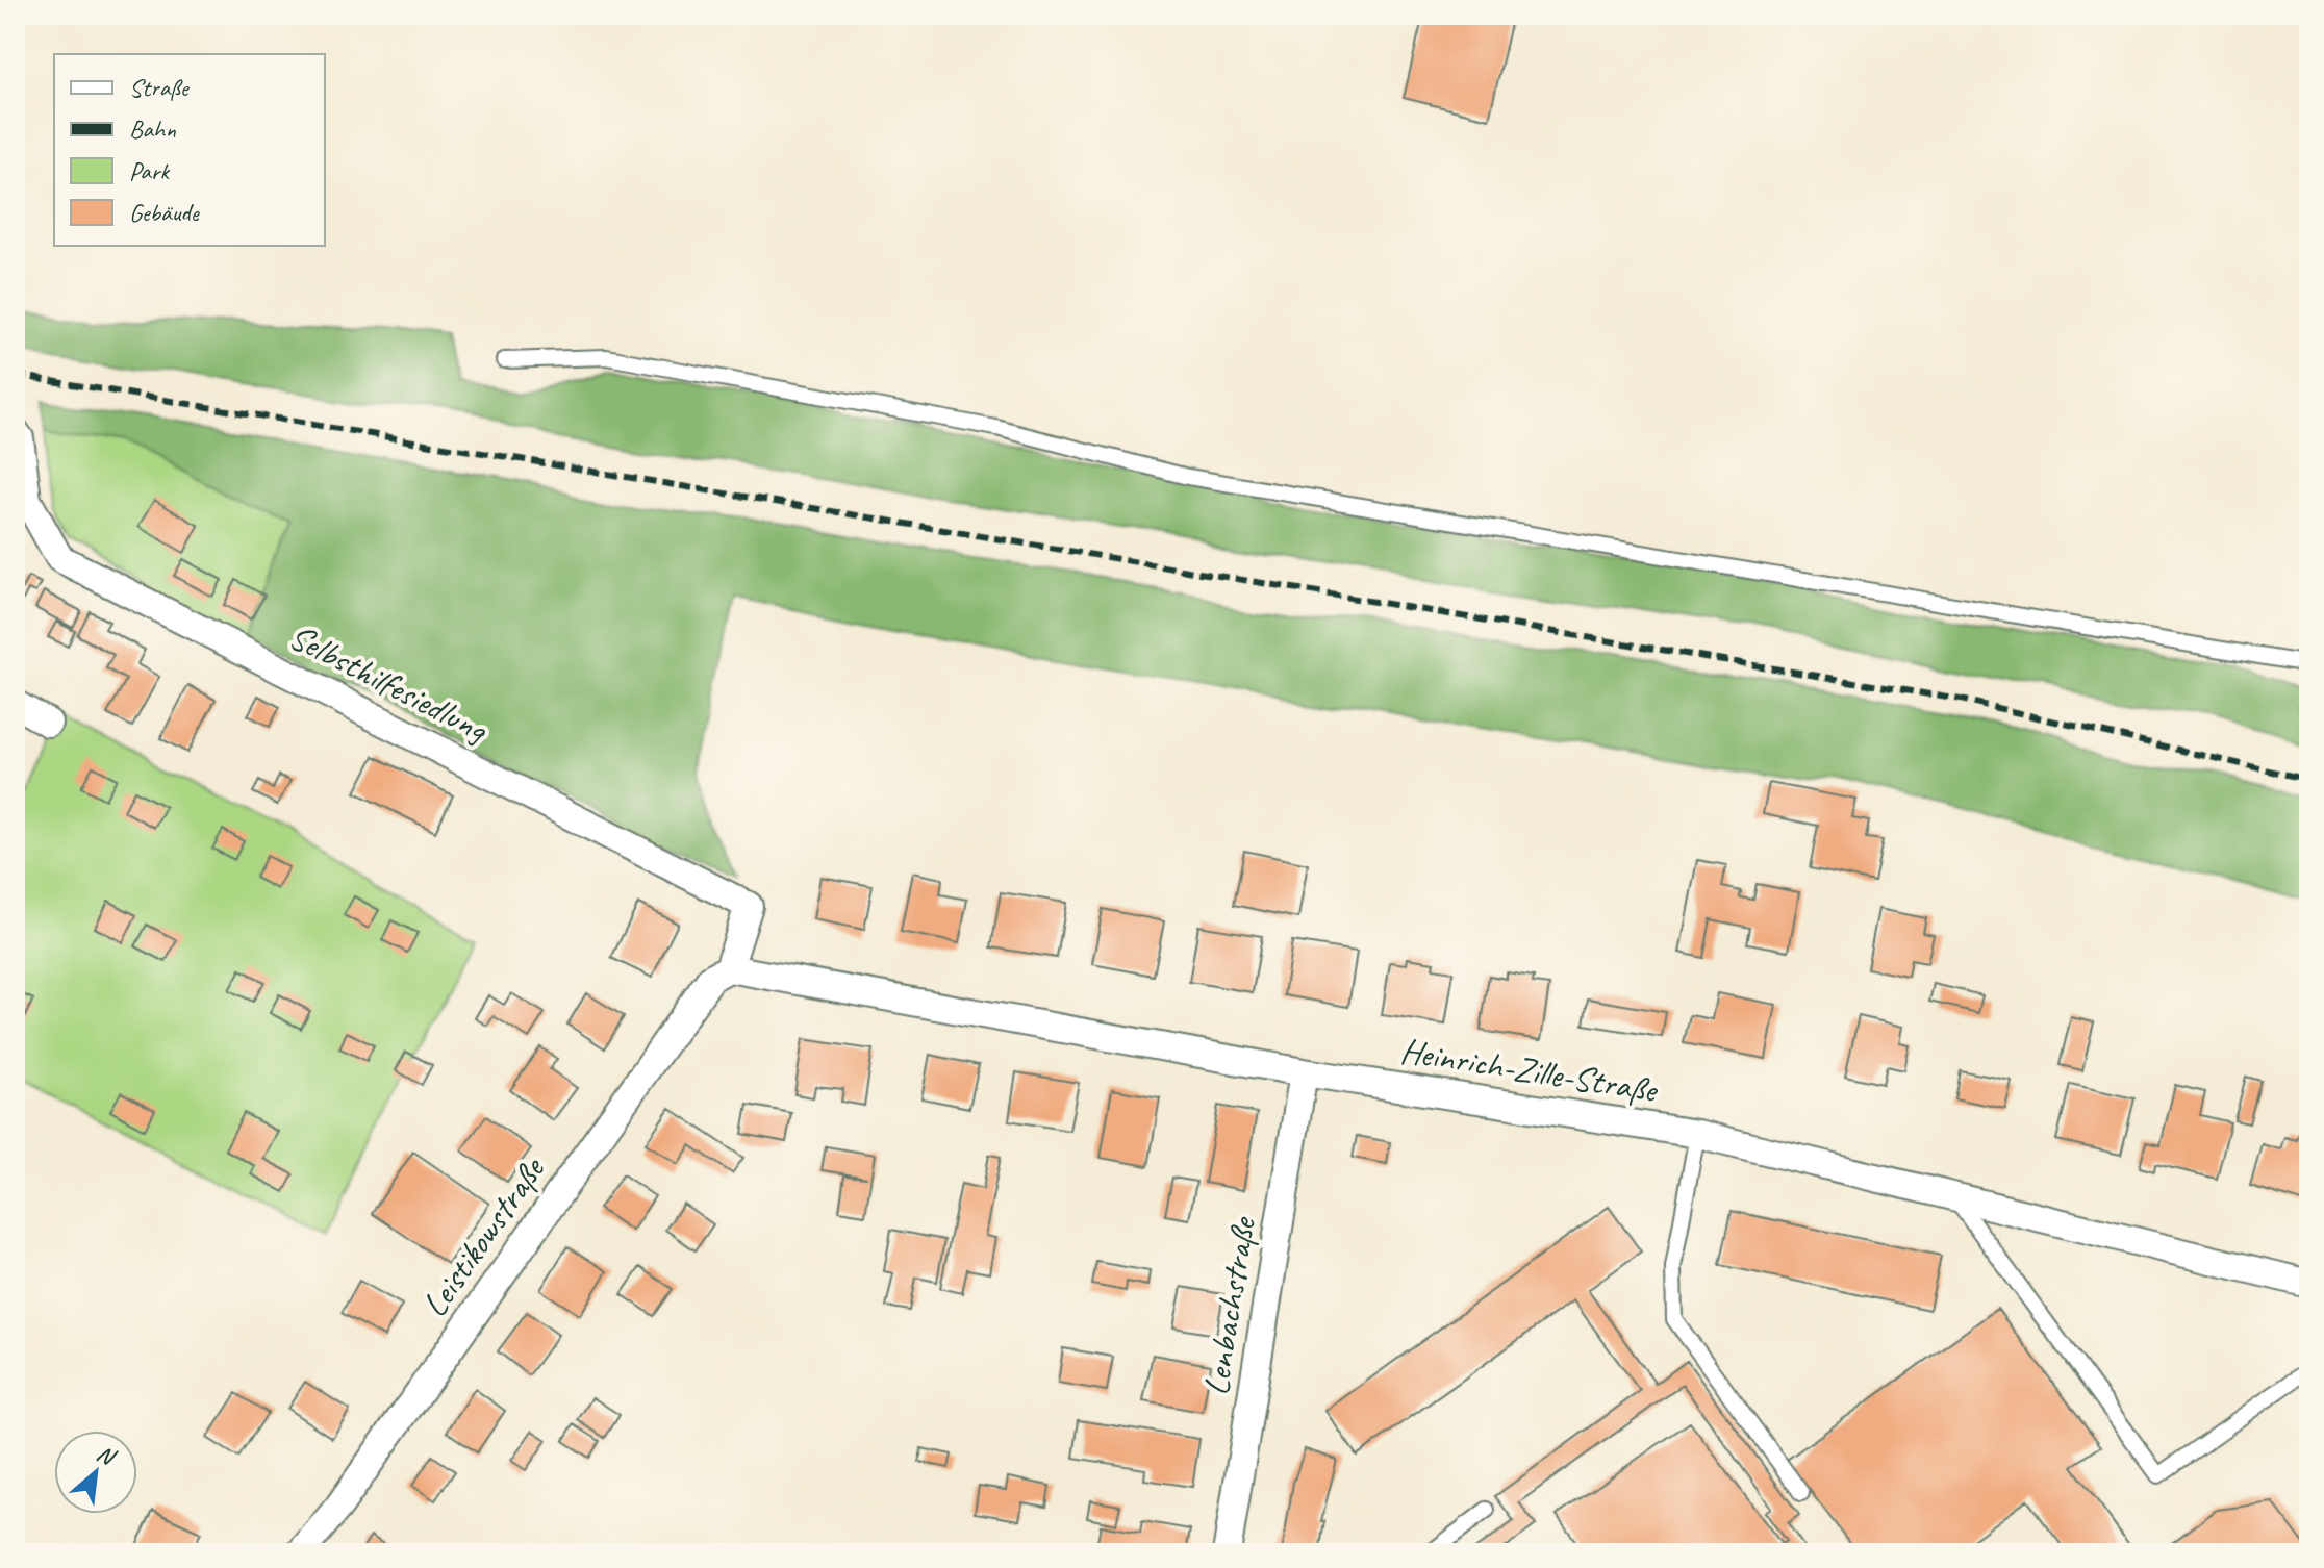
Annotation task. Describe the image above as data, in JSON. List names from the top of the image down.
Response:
{
  "streets": {
    "street": [
      "Selbsthilfesiedlung",
      "Heinrich-Zille-Straße",
      "Leistikowstraße",
      "Lenbachstraße"
    ]
  },
  "crossings": [
    ["Selbsthilfesiedlung", "Heinrich-Zille-Straße"],
    ["Selbsthilfesiedlung", "Leistikowstraße"],
    ["Heinrich-Zille-Straße", "Leistikowstraße"],
    ["Heinrich-Zille-Straße", "Lenbachstraße"]
  ],
  "legend": [
    "Straße",
    "Bahn",
    "Park",
    "Gebäude"
  ],
  "north": "top right"
}
